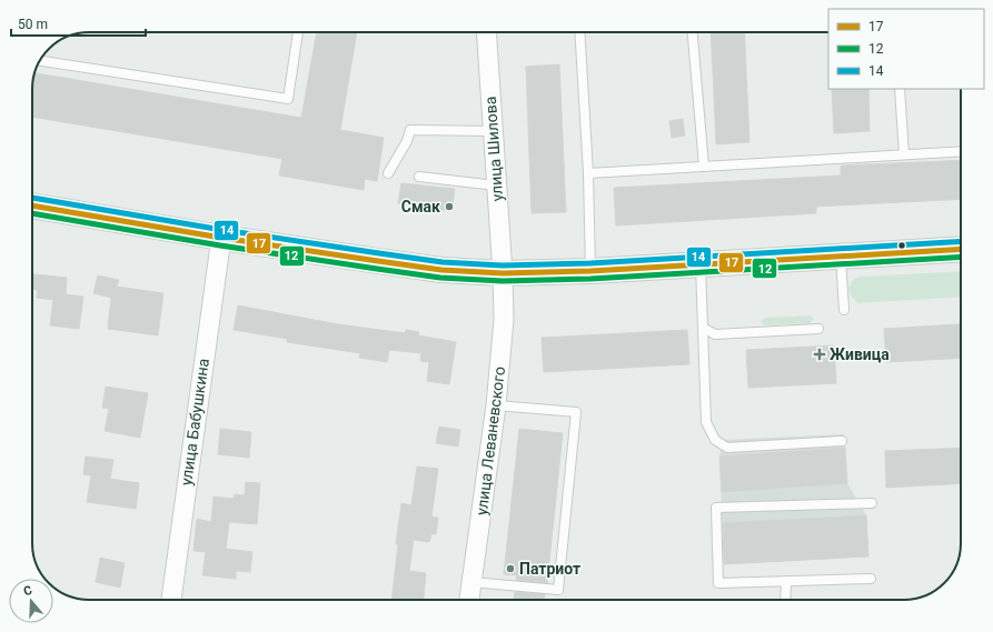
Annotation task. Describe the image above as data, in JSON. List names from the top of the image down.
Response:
{
  "streets": {
    "street": ["улица Шилова", "улица Бабушкина", "улица Леваневского"]
  },
  "crossings": [
    ["улица Шилова", "улица Леваневского"]
  ],
  "places": {
    "other": ["Смак", "Патриот"],
    "health": ["Живица"]
  },
  "lines": ["transit line 14", "transit line 17", "transit line 12"],
  "legend": ["17", "12", "14"],
  "scale_bar": "50 m",
  "north": "top"
}
